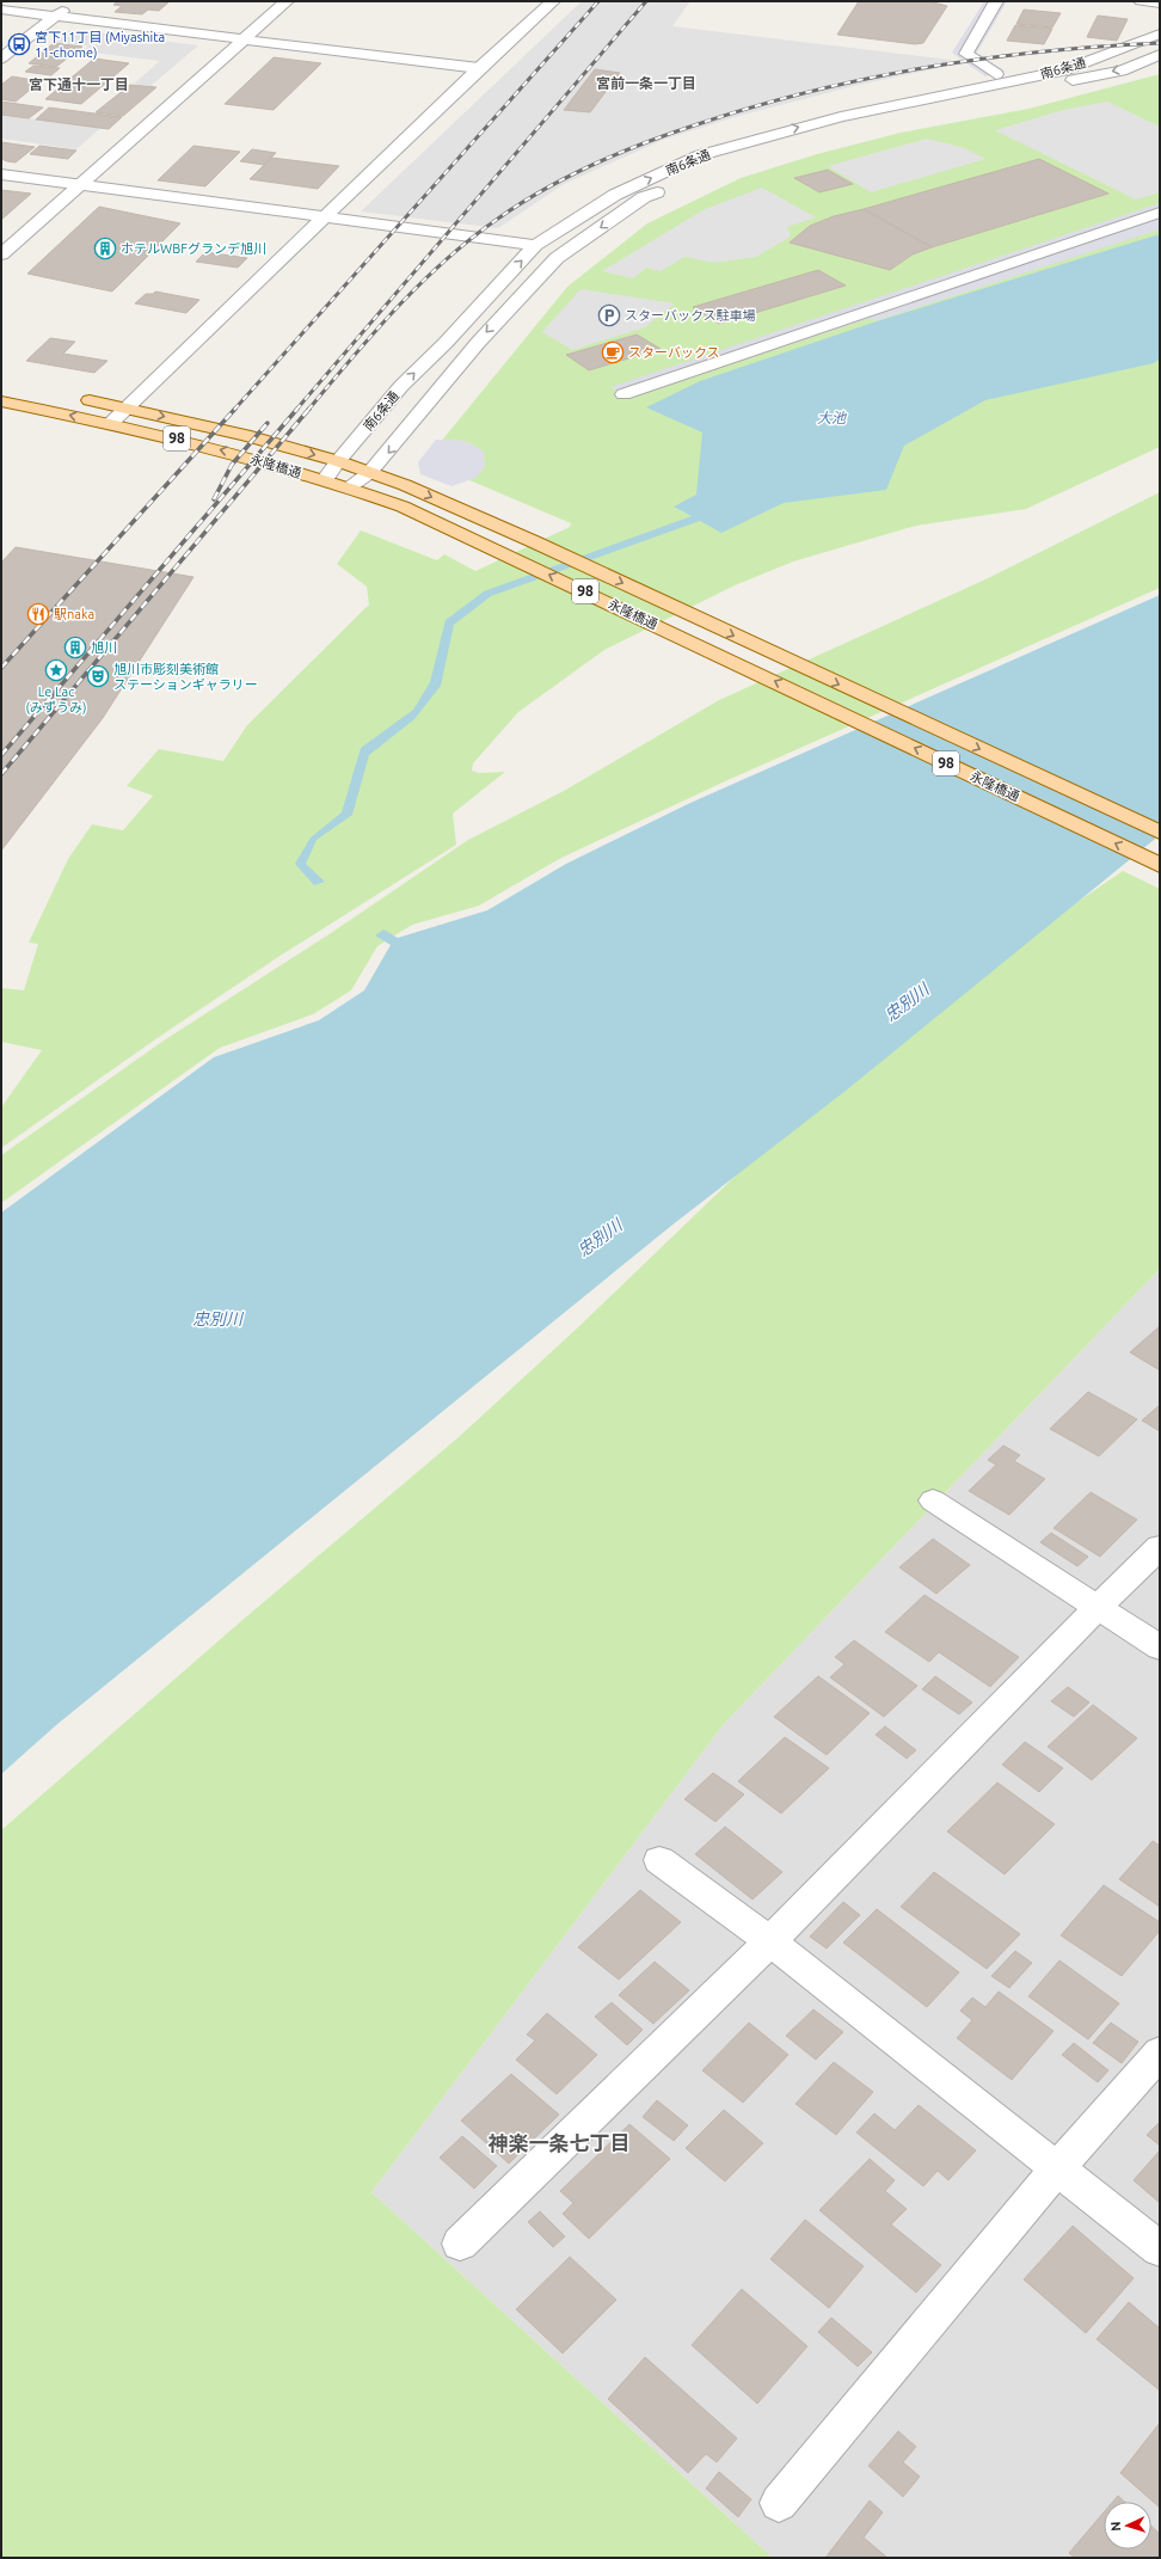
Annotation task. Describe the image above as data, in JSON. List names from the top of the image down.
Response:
{
  "streets": {
    "main road": ["98", "永隆橋通"],
    "street": ["南6条通"]
  },
  "crossings": [
    ["南6条通", "永隆橋通"]
  ],
  "districts": ["宮前一条一丁目", "宮下通十一丁目", "神楽一条七丁目"],
  "water": ["大池", "忠別川"],
  "places": {
    "bus stop": ["宮下11丁目 (Miyashita 11-chome)"],
    "building": ["ホテルWBFグランデ旭川", "旭川"],
    "parking": ["スターバックス駐車場"],
    "cafe": ["スターバックス"],
    "restaurant": ["駅naka"],
    "place": ["Le Lac (みずうみ)"],
    "theatre": ["旭川市彫刻美術館 ステーションギャラリー"]
  },
  "north": "left"
}
